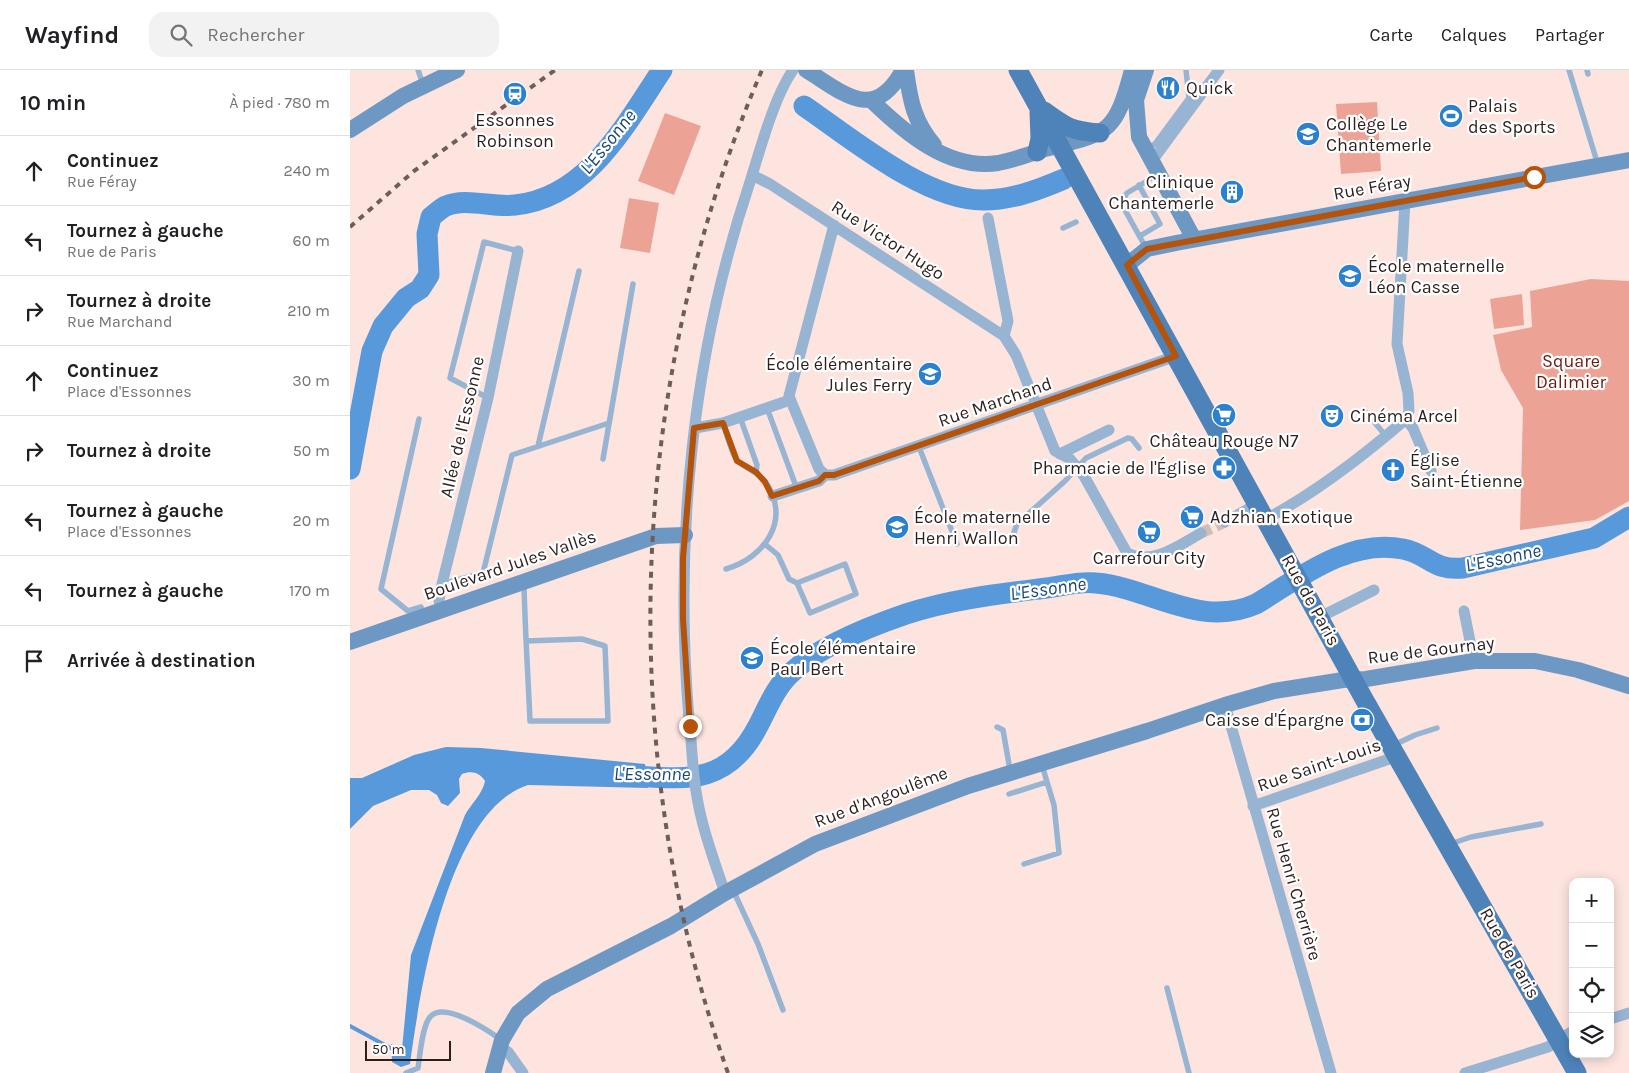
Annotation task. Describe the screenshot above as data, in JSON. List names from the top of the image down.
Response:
{
  "streets": {
    "main road": ["Rue de Paris"],
    "street": [
      "Rue Féray",
      "Rue Victor Hugo",
      "Rue Marchand",
      "Allée de l'Essonne",
      "Boulevard Jules Vallès",
      "Rue de Gournay",
      "Rue Saint-Louis",
      "Rue d'Angoulême",
      "Rue Henri Cherrière"
    ]
  },
  "crossings": [
    ["Rue Féray", "Rue de Paris"],
    ["Rue Marchand", "Rue de Paris"],
    ["Allée de l'Essonne", "Boulevard Jules Vallès"],
    ["Rue de Paris", "Rue de Gournay"],
    ["Rue de Paris", "Rue Saint-Louis"],
    ["Rue de Paris", "Rue d'Angoulême"],
    ["Rue de Gournay", "Rue d'Angoulême"],
    ["Rue Saint-Louis", "Rue Henri Cherrière"],
    ["Rue d'Angoulême", "Rue Henri Cherrière"]
  ],
  "water": ["L'Essonne"],
  "parks": ["Square Dalimier"],
  "places": {
    "restaurant": ["Quick"],
    "station": ["Essonnes Robinson"],
    "sports": ["Palais des Sports"],
    "school or university": [
      "Collège Le Chantemerle",
      "École maternelle Léon Casse",
      "École élémentaire Jules Ferry",
      "École maternelle Henri Wallon",
      "École élémentaire Paul Bert"
    ],
    "building": ["Clinique Chantemerle"],
    "supermarket": ["Château Rouge N7", "Adzhian Exotique", "Carrefour City"],
    "theatre": ["Cinéma Arcel"],
    "pharmacy": ["Pharmacie de l'Église"],
    "church": ["Église Saint-Étienne"],
    "bank": ["Caisse d'Épargne"]
  },
  "scale_bar": "50 m",
  "page": {
    "header": "Wayfind",
    "search": "Rechercher",
    "nav": ["Carte", "Calques", "Partager"],
    "heading": ["10 min", "À pied · 780 m"],
    "list": [
      ["Continuez", "Rue Féray", "240 m"],
      ["Tournez à gauche", "Rue de Paris", "60 m"],
      ["Tournez à droite", "Rue Marchand", "210 m"],
      ["Continuez", "Place d'Essonnes", "30 m"],
      ["Tournez à droite", "50 m"],
      ["Tournez à gauche", "Place d'Essonnes", "20 m"],
      ["Tournez à gauche", "170 m"],
      "Arrivée à destination"
    ],
    "map_buttons": ["+", "−"],
    "scale": "50 m"
  }
}
